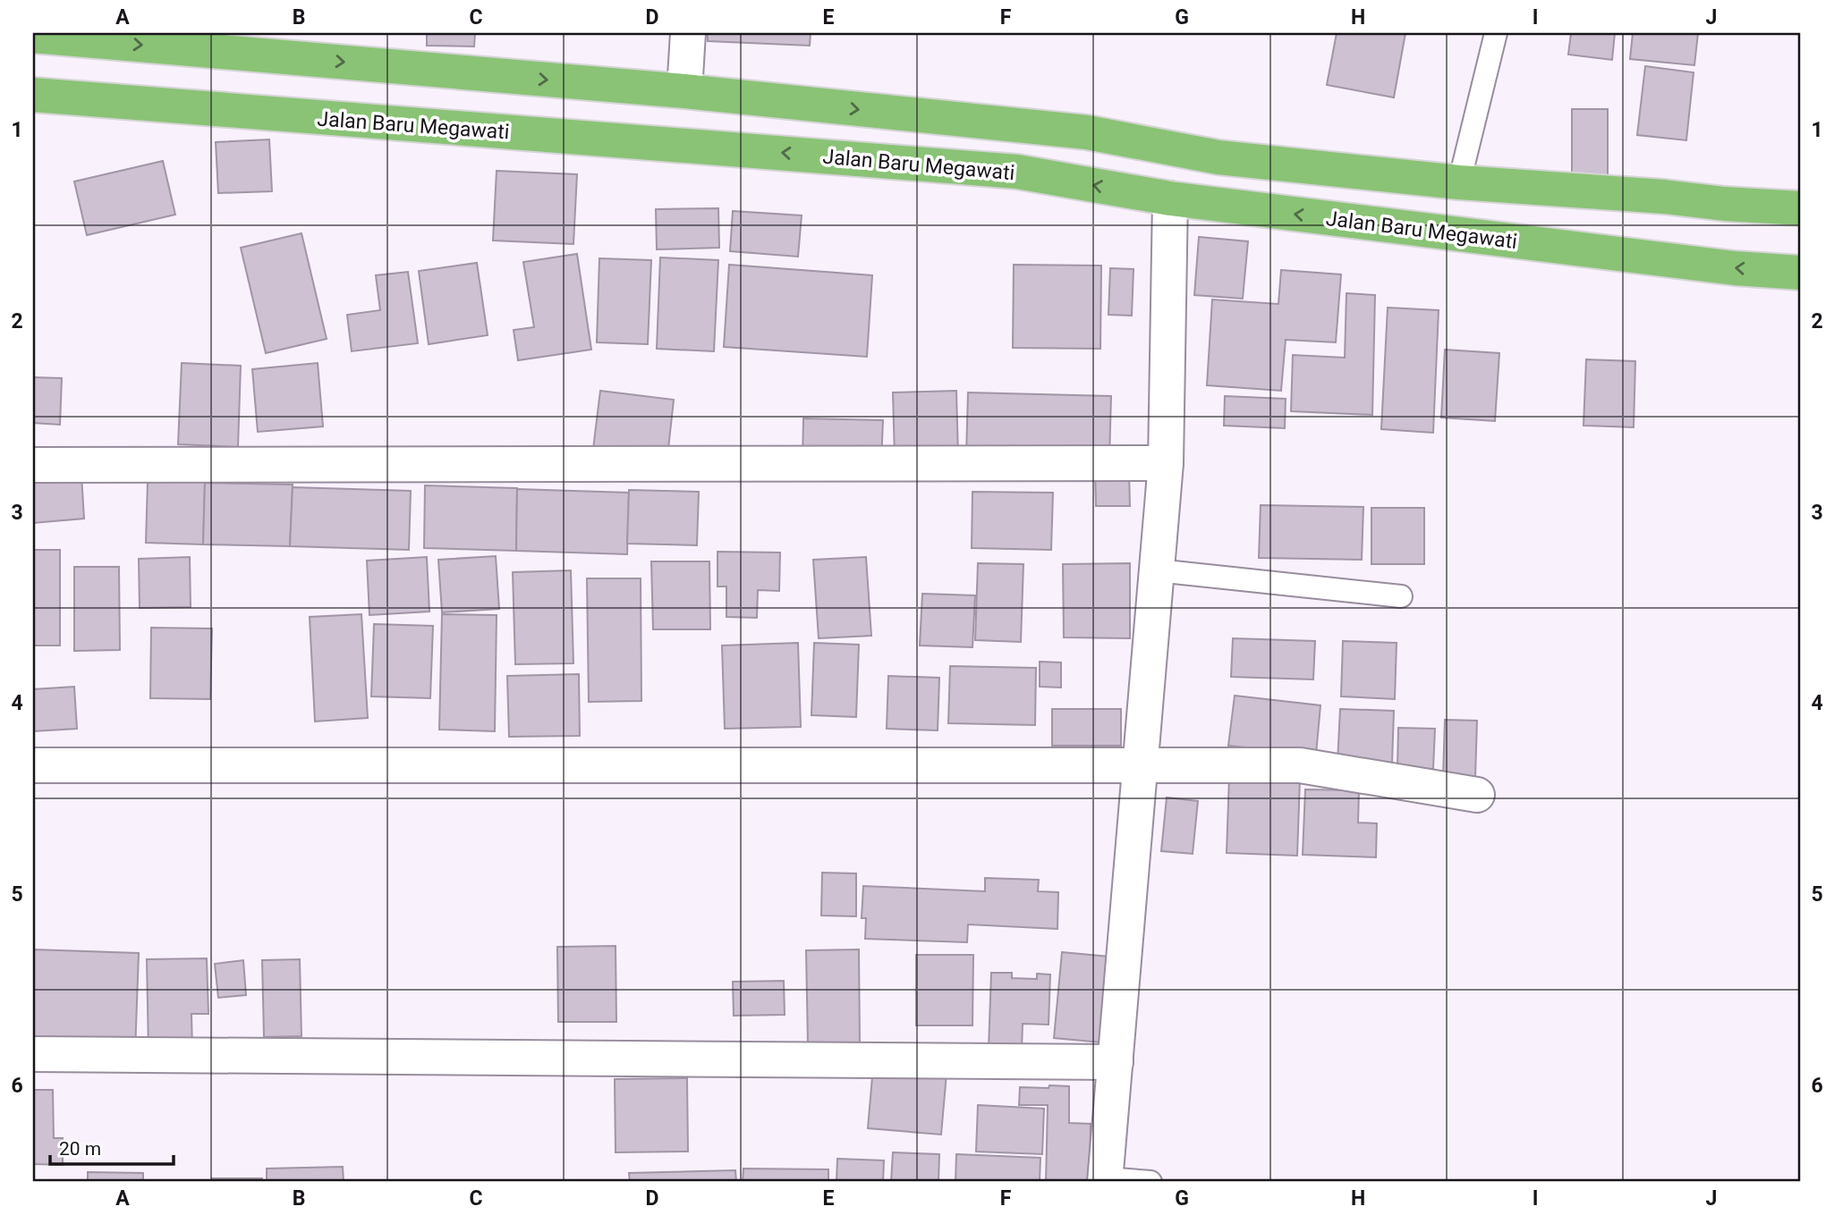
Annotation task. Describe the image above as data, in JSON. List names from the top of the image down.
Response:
{
  "streets": {
    "highway": ["Jalan Baru Megawati"]
  },
  "scale_bar": "20 m",
  "grid": {
    "columns": [
      "A",
      "B",
      "C",
      "D",
      "E",
      "F",
      "G",
      "H",
      "I",
      "J"
    ],
    "rows": [
      "1",
      "2",
      "3",
      "4",
      "5",
      "6"
    ]
  }
}
